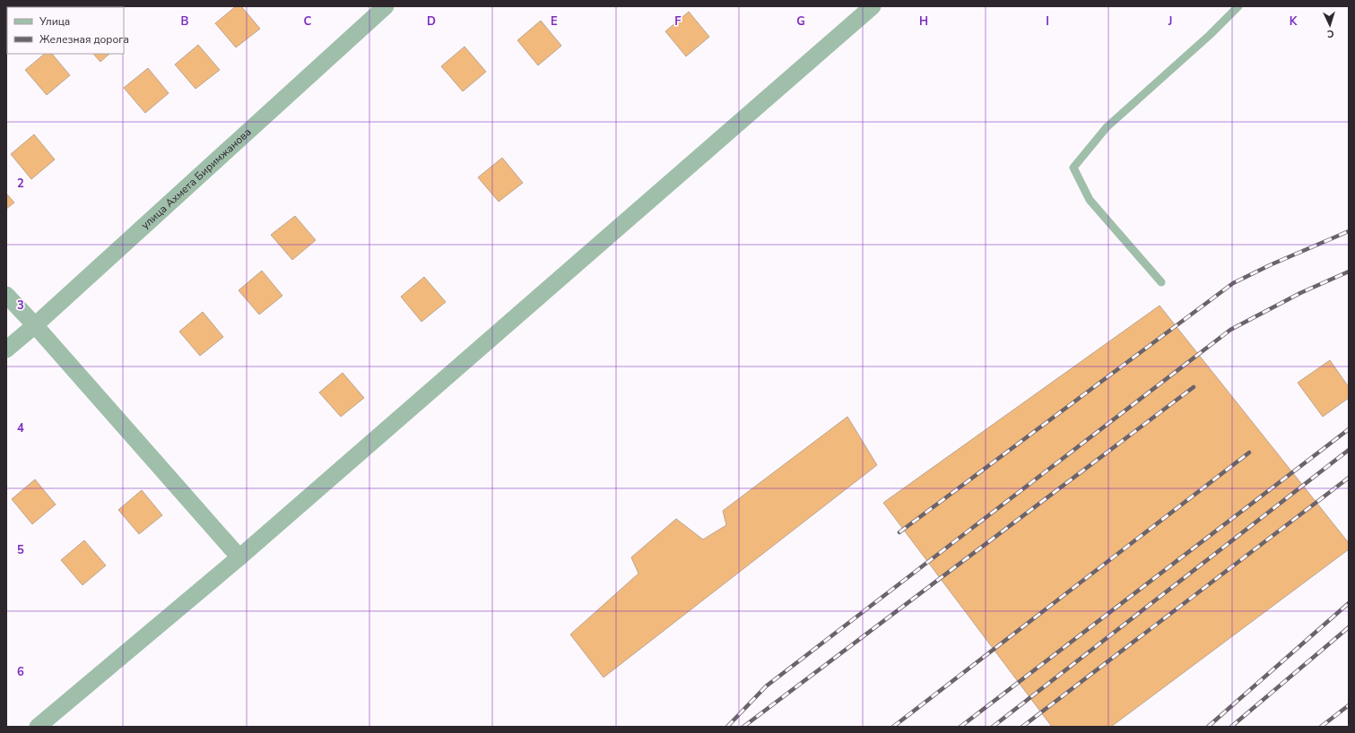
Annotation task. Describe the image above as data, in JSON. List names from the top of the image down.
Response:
{
  "streets": {
    "street": ["улица Ахмета Биримжанова"]
  },
  "legend": ["Улица", "Железная дорога"],
  "north": "bottom",
  "grid": {
    "columns": [
      "B",
      "C",
      "D",
      "E",
      "F",
      "G",
      "H",
      "I",
      "J",
      "K"
    ],
    "rows": [
      "2",
      "3",
      "4",
      "5",
      "6"
    ]
  }
}
